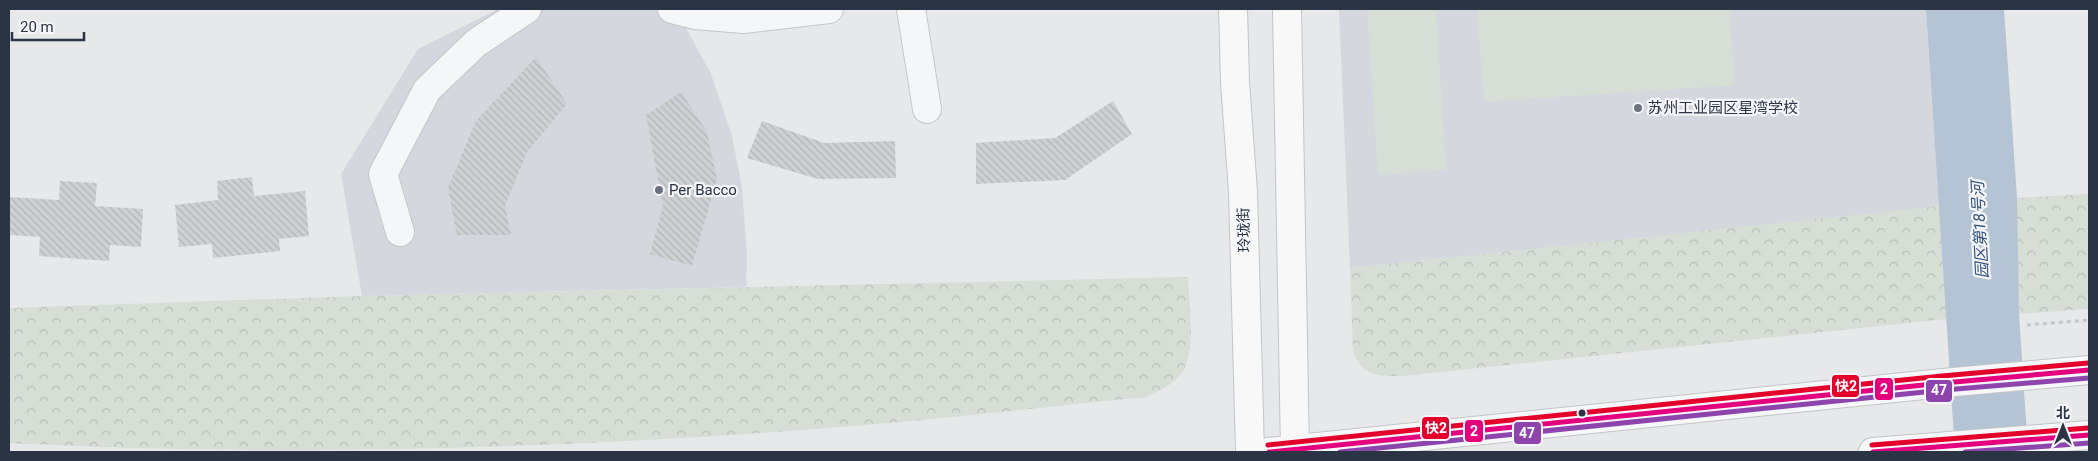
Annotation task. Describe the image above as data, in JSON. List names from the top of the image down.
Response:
{
  "streets": {
    "main road": ["玲珑街"]
  },
  "water": ["园区第18号河"],
  "places": ["苏州工业园区星湾学校", "Per Bacco"],
  "lines": ["transit line 快2", "transit line 2", "transit line 47"],
  "scale_bar": "20 m",
  "north": "top"
}
